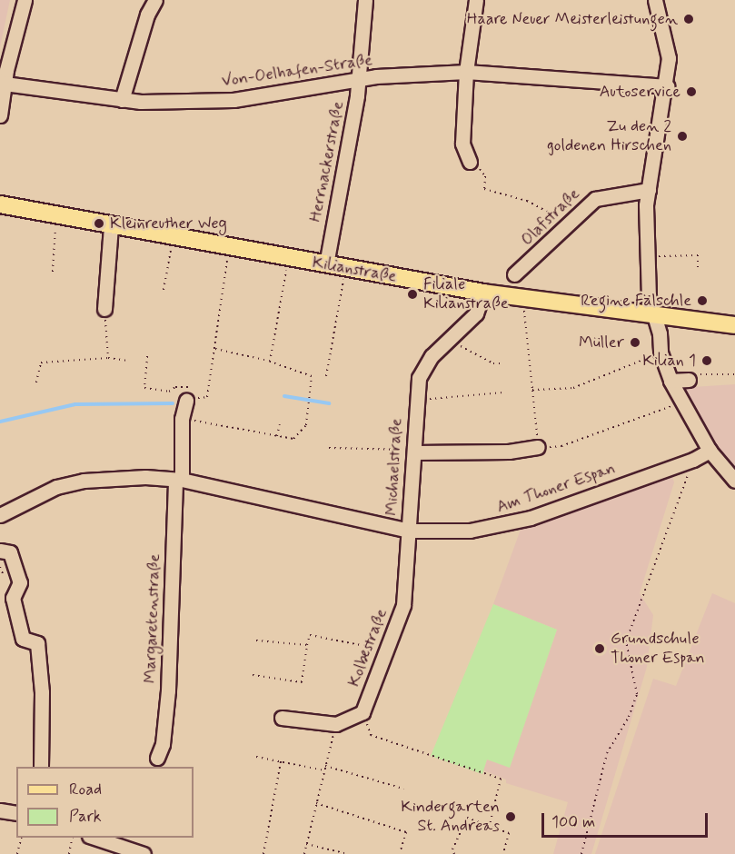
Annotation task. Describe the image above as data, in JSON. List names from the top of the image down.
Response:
{
  "streets": {
    "main road": ["Kilianstraße"],
    "street": [
      "Von-Oelhafen-Straße",
      "Herrnackerstraße",
      "Olafstraße",
      "Michaelstraße",
      "Am Thoner Espan",
      "Margaretenstraße",
      "Kolbestraße"
    ]
  },
  "crossings": [
    ["Von-Oelhafen-Straße", "Herrnackerstraße"],
    ["Herrnackerstraße", "Kilianstraße"],
    ["Kilianstraße", "Michaelstraße"],
    ["Michaelstraße", "Am Thoner Espan"],
    ["Michaelstraße", "Margaretenstraße"],
    ["Michaelstraße", "Kolbestraße"],
    ["Am Thoner Espan", "Kolbestraße"]
  ],
  "places": [
    "Haare Neuer Meisterleistungen",
    "Autoservice",
    "Zu den 2 goldenen Hirschen",
    "Kleinreuther Weg",
    "Filiale Kilianstraße",
    "Regine Fälschle",
    "Müller",
    "Kilian 1",
    "Grundschule Thoner Espan",
    "Kindergarten St. Andreas"
  ],
  "legend": ["Road", "Park"],
  "scale_bar": "100 m"
}
